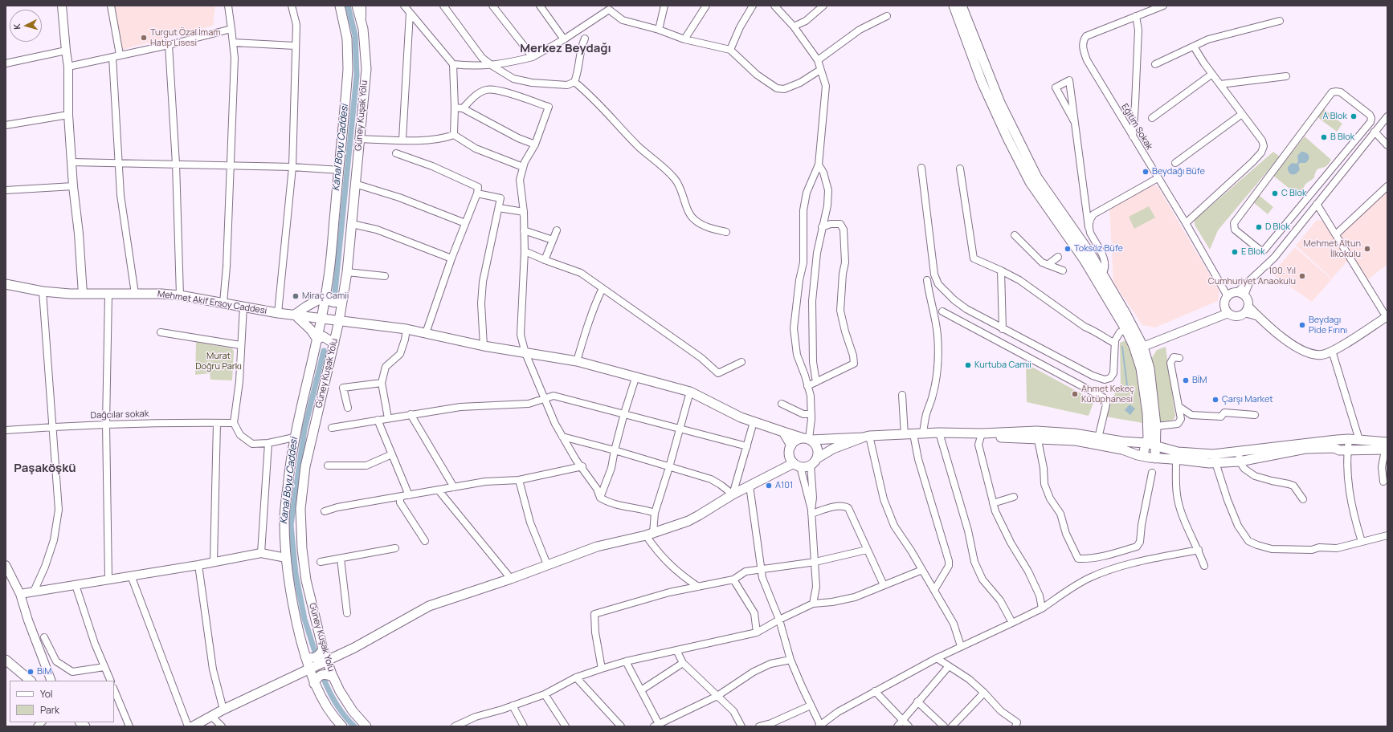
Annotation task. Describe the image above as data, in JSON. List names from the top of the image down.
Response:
{
  "streets": {
    "main road": ["Güney Kuşak Yolu", "Mehmet Akif Ersoy Caddesi"],
    "street": ["Eğitim Sokak", "Dağcılar sokak"]
  },
  "crossings": [
    ["Güney Kuşak Yolu", "Mehmet Akif Ersoy Caddesi"]
  ],
  "districts": ["Merkez Beydağı", "Paşaköşkü"],
  "water": ["Kanal Boyu Caddesi"],
  "parks": ["Murat Doğru Parkı"],
  "places": [
    "Turgut Özal İmam Hatip Lisesi",
    "A Blok",
    "B Blok",
    "Beydağı Büfe",
    "C Blok",
    "D Blok",
    "Toksöz Büfe",
    "Mehmet Altun İlkokulu",
    "E Blok",
    "100. Yıl Cumhuriyet Anaokulu",
    "Miraç Camii",
    "Beydagı Pide Fırını",
    "Kurtuba Camii",
    "BİM",
    "Ahmet Kekeç Kütüphanesi",
    "Çarşı Market",
    "A101",
    "BiM"
  ],
  "legend": ["Yol", "Park"],
  "north": "left"
}
